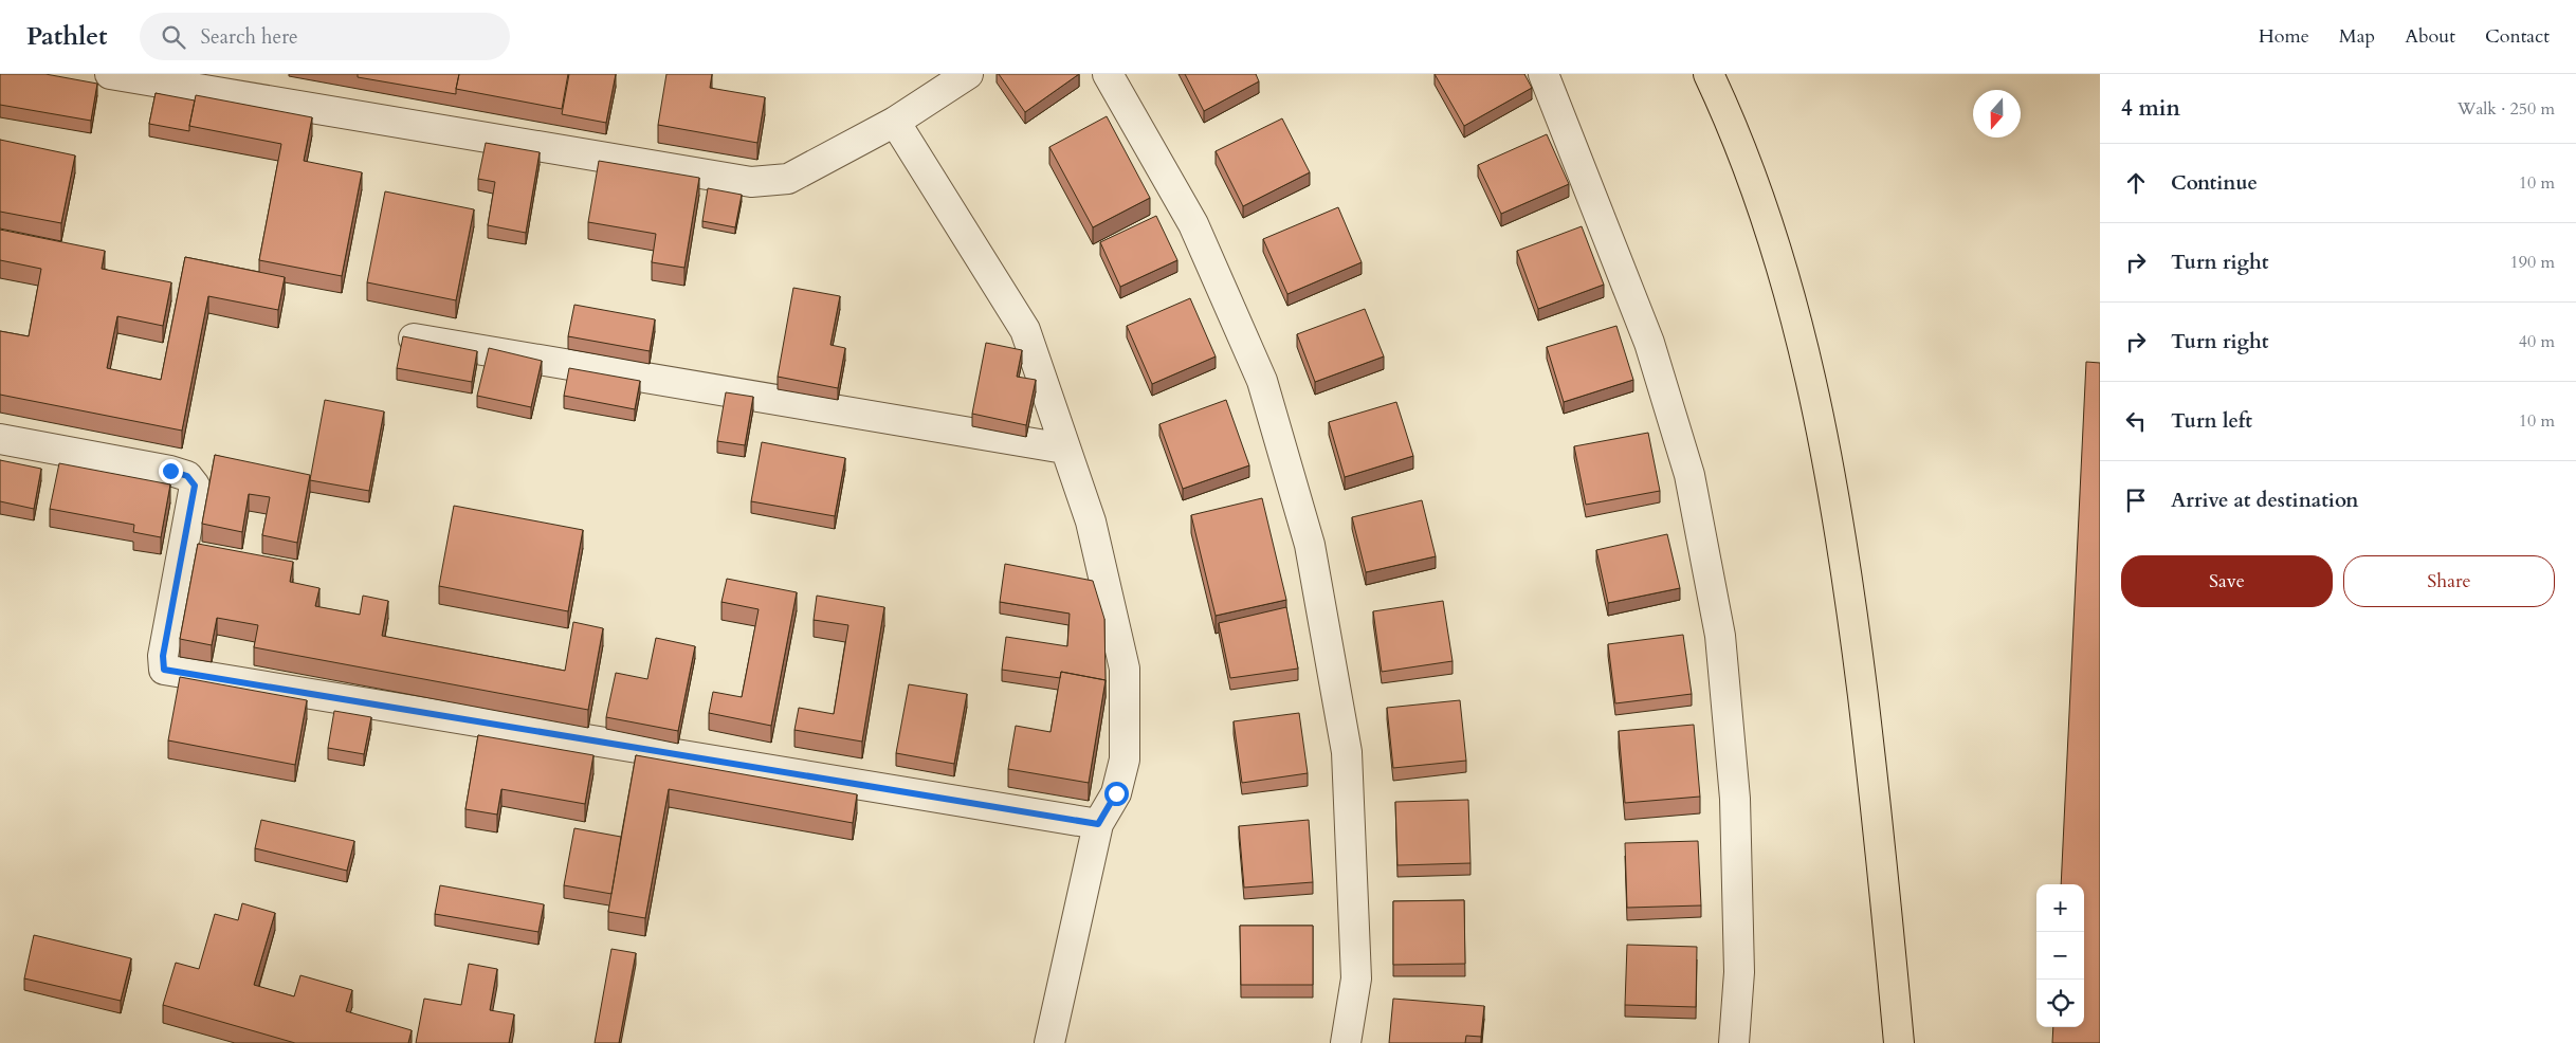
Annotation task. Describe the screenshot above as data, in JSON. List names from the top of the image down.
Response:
{
  "north": "bottom",
  "page": {
    "header": "Pathlet",
    "search": "Search here",
    "nav": [
      "Home",
      "Map",
      "About",
      "Contact"
    ],
    "heading": ["4 min", "Walk · 250 m"],
    "list": [
      ["Continue", "10 m"],
      ["Turn right", "190 m"],
      ["Turn right", "40 m"],
      ["Turn left", "10 m"],
      "Arrive at destination"
    ],
    "buttons": ["Save", "Share"],
    "map_buttons": ["+", "−"]
  }
}
